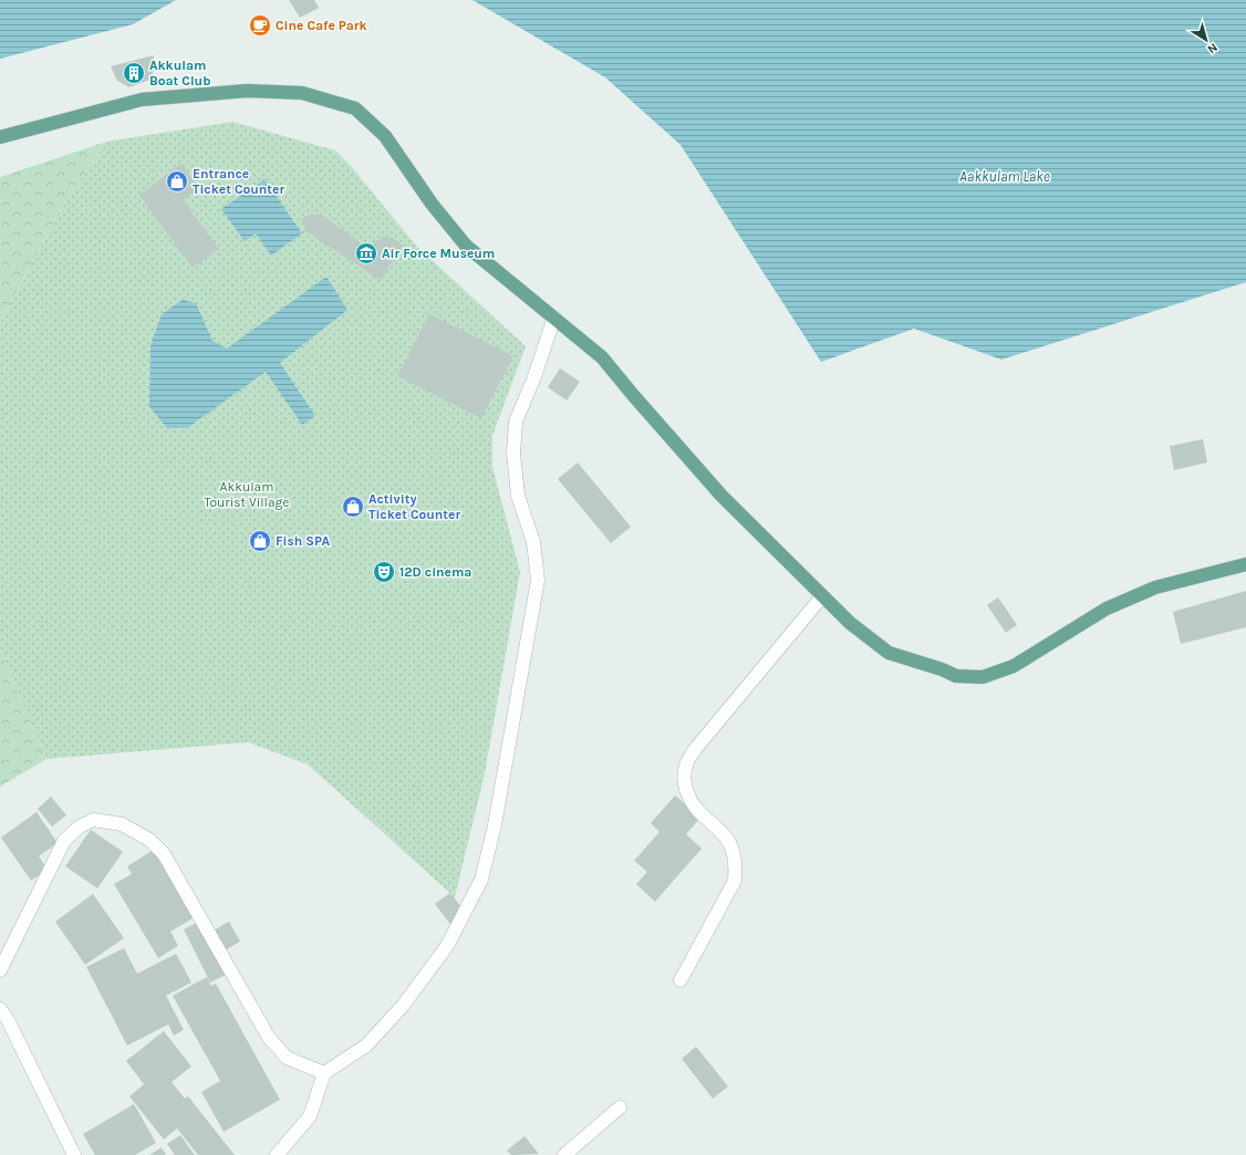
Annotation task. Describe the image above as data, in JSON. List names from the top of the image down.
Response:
{
  "water": ["Aakkulam Lake"],
  "parks": ["Akkulam Tourist Village"],
  "places": {
    "cafe": ["Cine Cafe Park"],
    "building": ["Akkulam Boat Club"],
    "shop": ["Entrance Ticket Counter", "Activity Ticket Counter", "Fish SPA"],
    "museum": ["Air Force Museum"],
    "theatre": ["12D cinema"]
  },
  "north": "bottom right"
}
